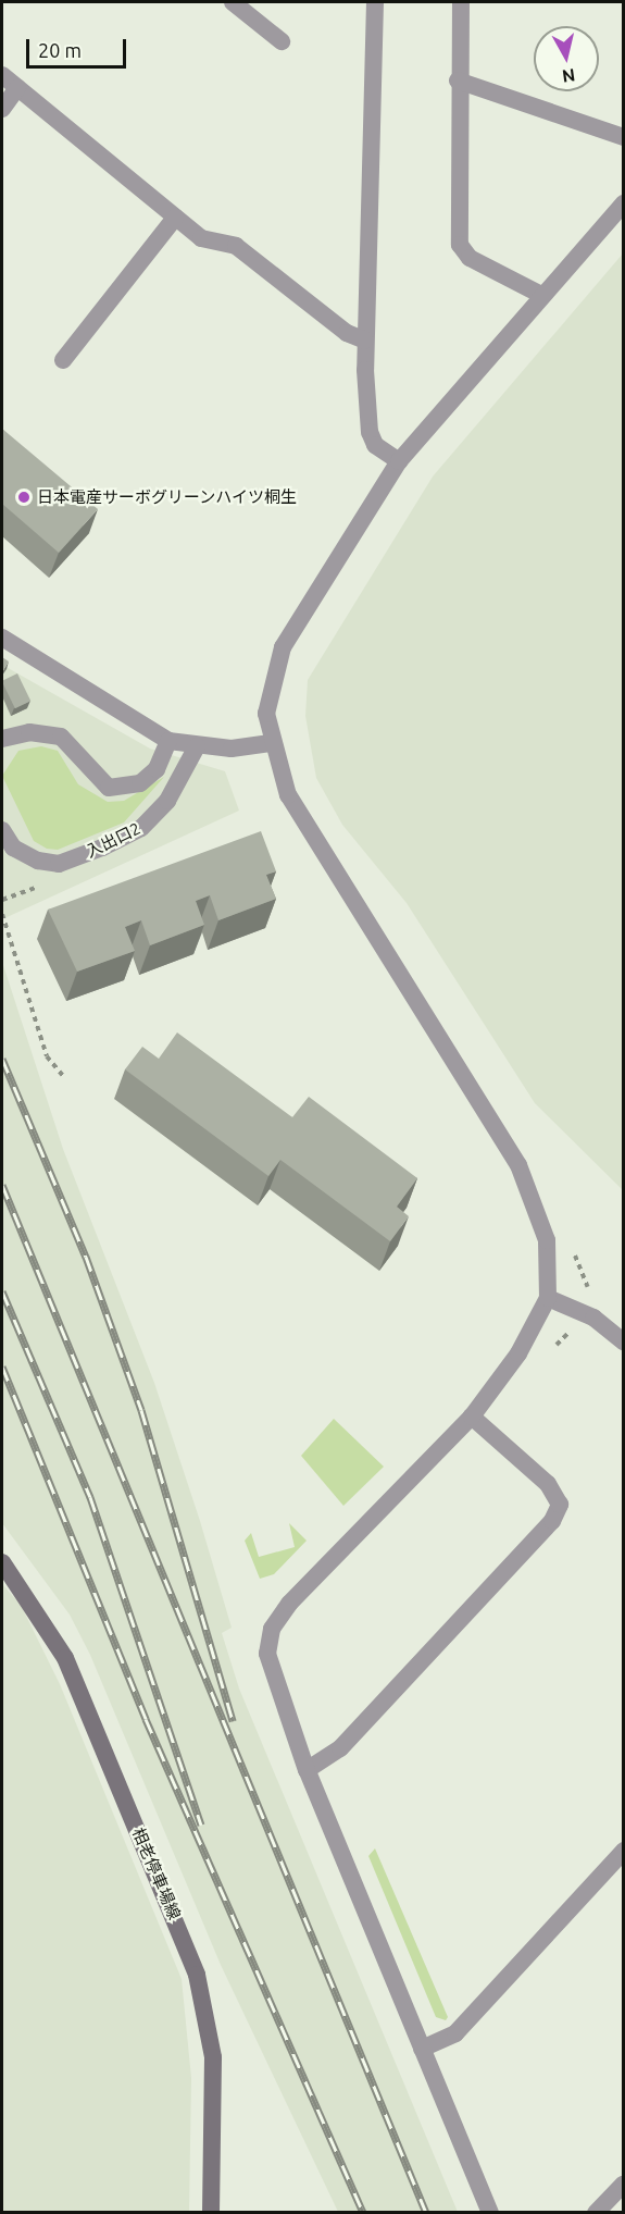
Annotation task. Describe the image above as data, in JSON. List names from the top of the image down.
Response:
{
  "streets": {
    "main road": ["相老停車場線"],
    "street": ["入出口2"]
  },
  "places": ["日本電産サーボグリーンハイツ桐生"],
  "scale_bar": "20 m",
  "north": "bottom"
}
